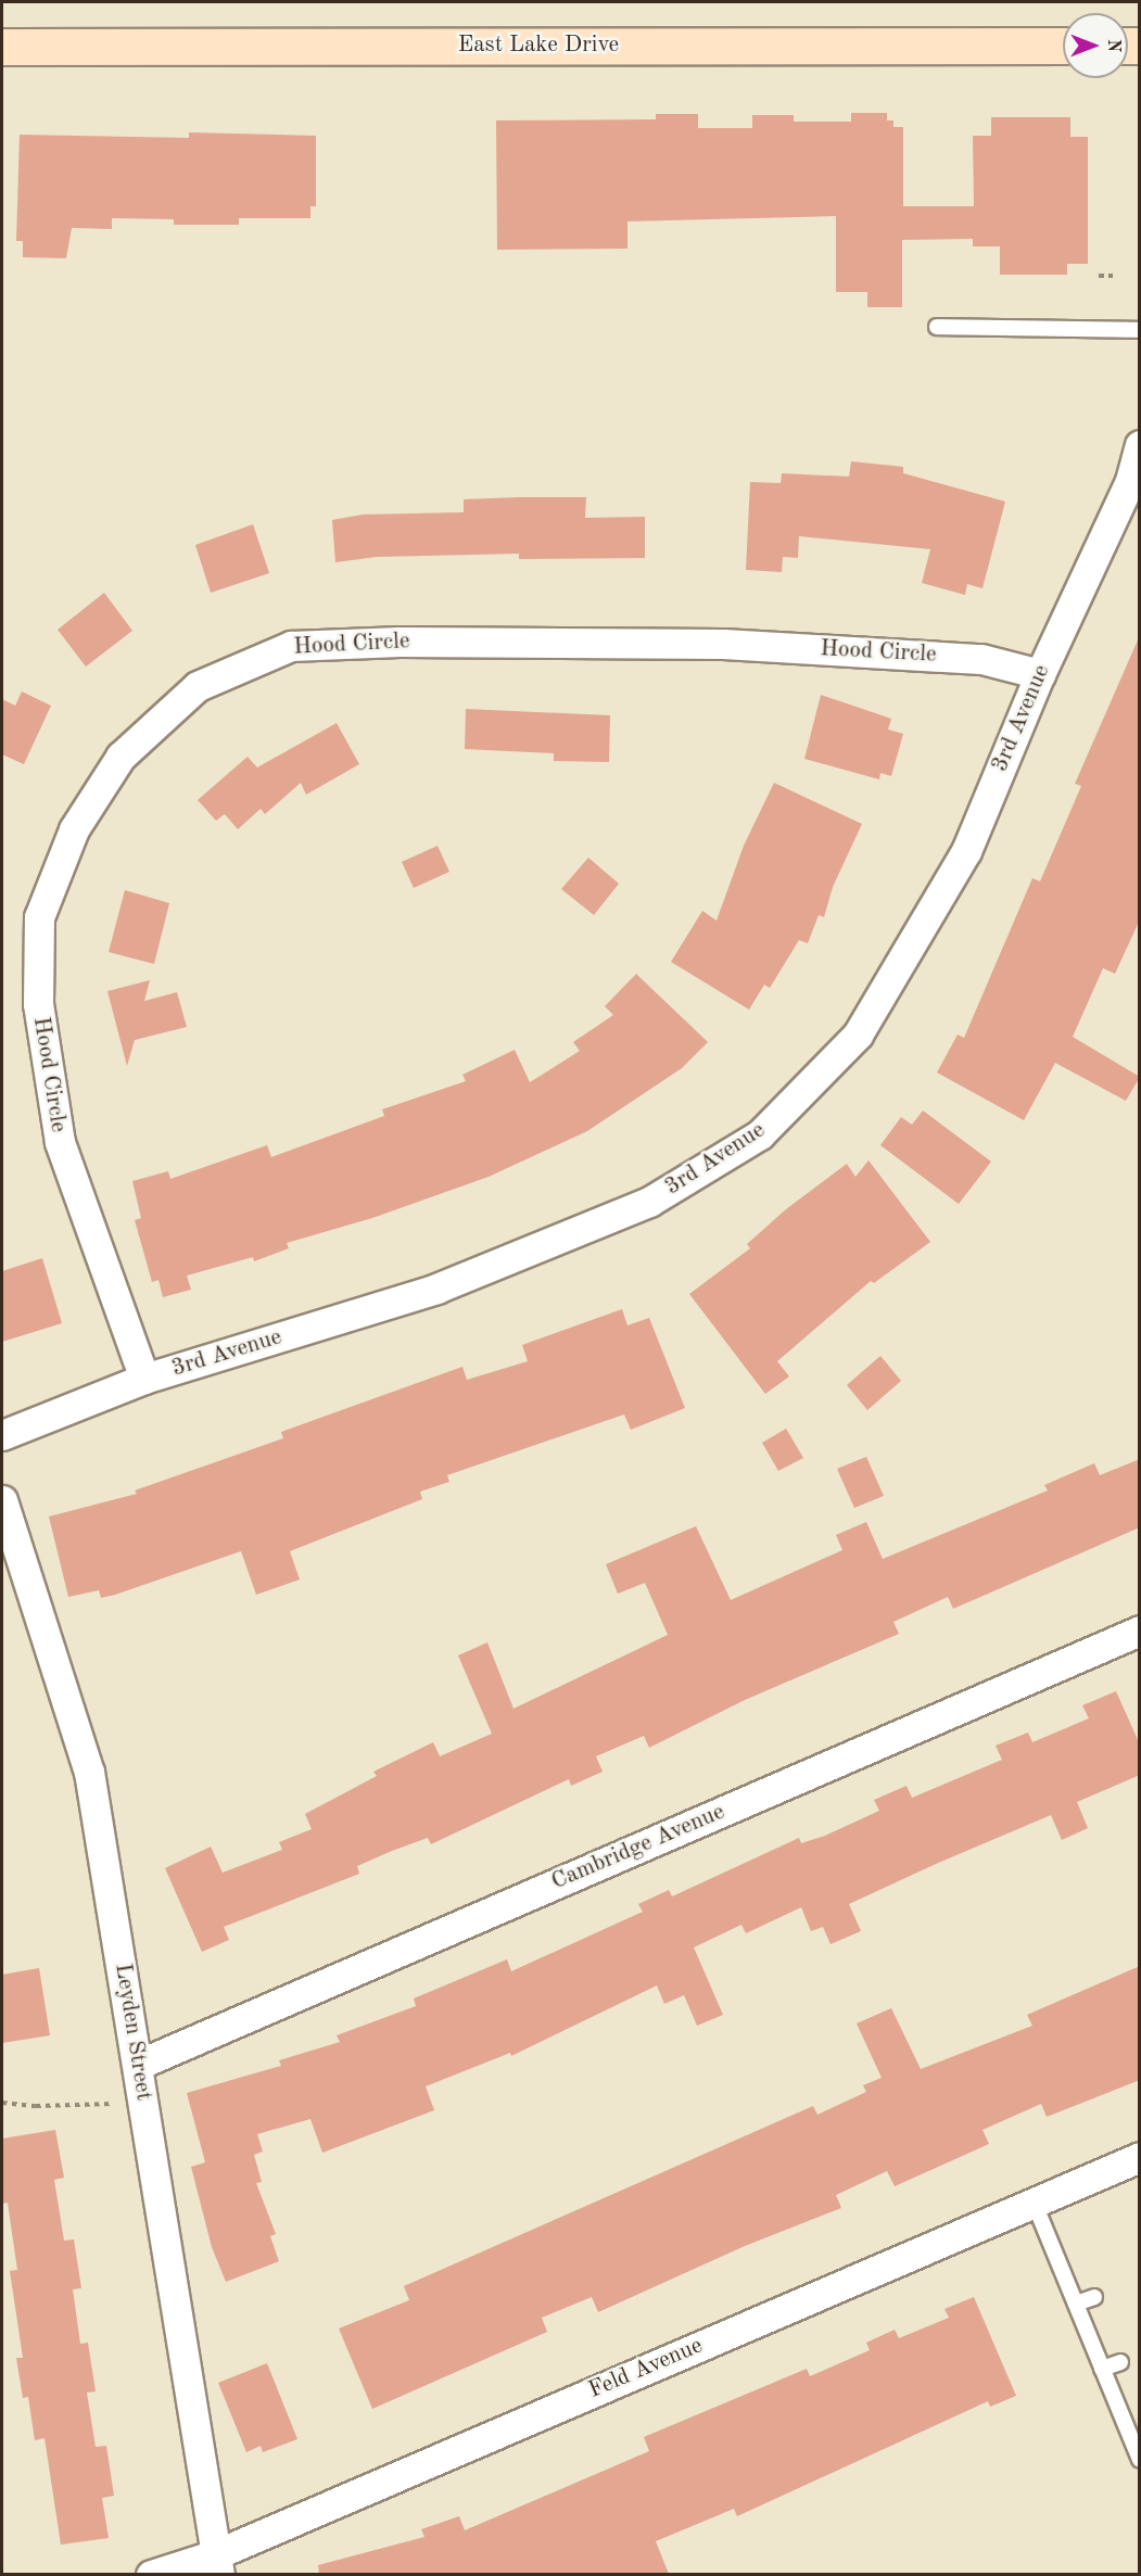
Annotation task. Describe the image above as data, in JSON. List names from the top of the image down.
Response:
{
  "streets": {
    "street": [
      "East Lake Drive",
      "Hood Circle",
      "3rd Avenue",
      "Cambridge Avenue",
      "Leyden Street",
      "Feld Avenue"
    ]
  },
  "crossings": [
    ["Hood Circle", "3rd Avenue"],
    ["Cambridge Avenue", "Leyden Street"],
    ["Leyden Street", "Feld Avenue"]
  ],
  "north": "right"
}
